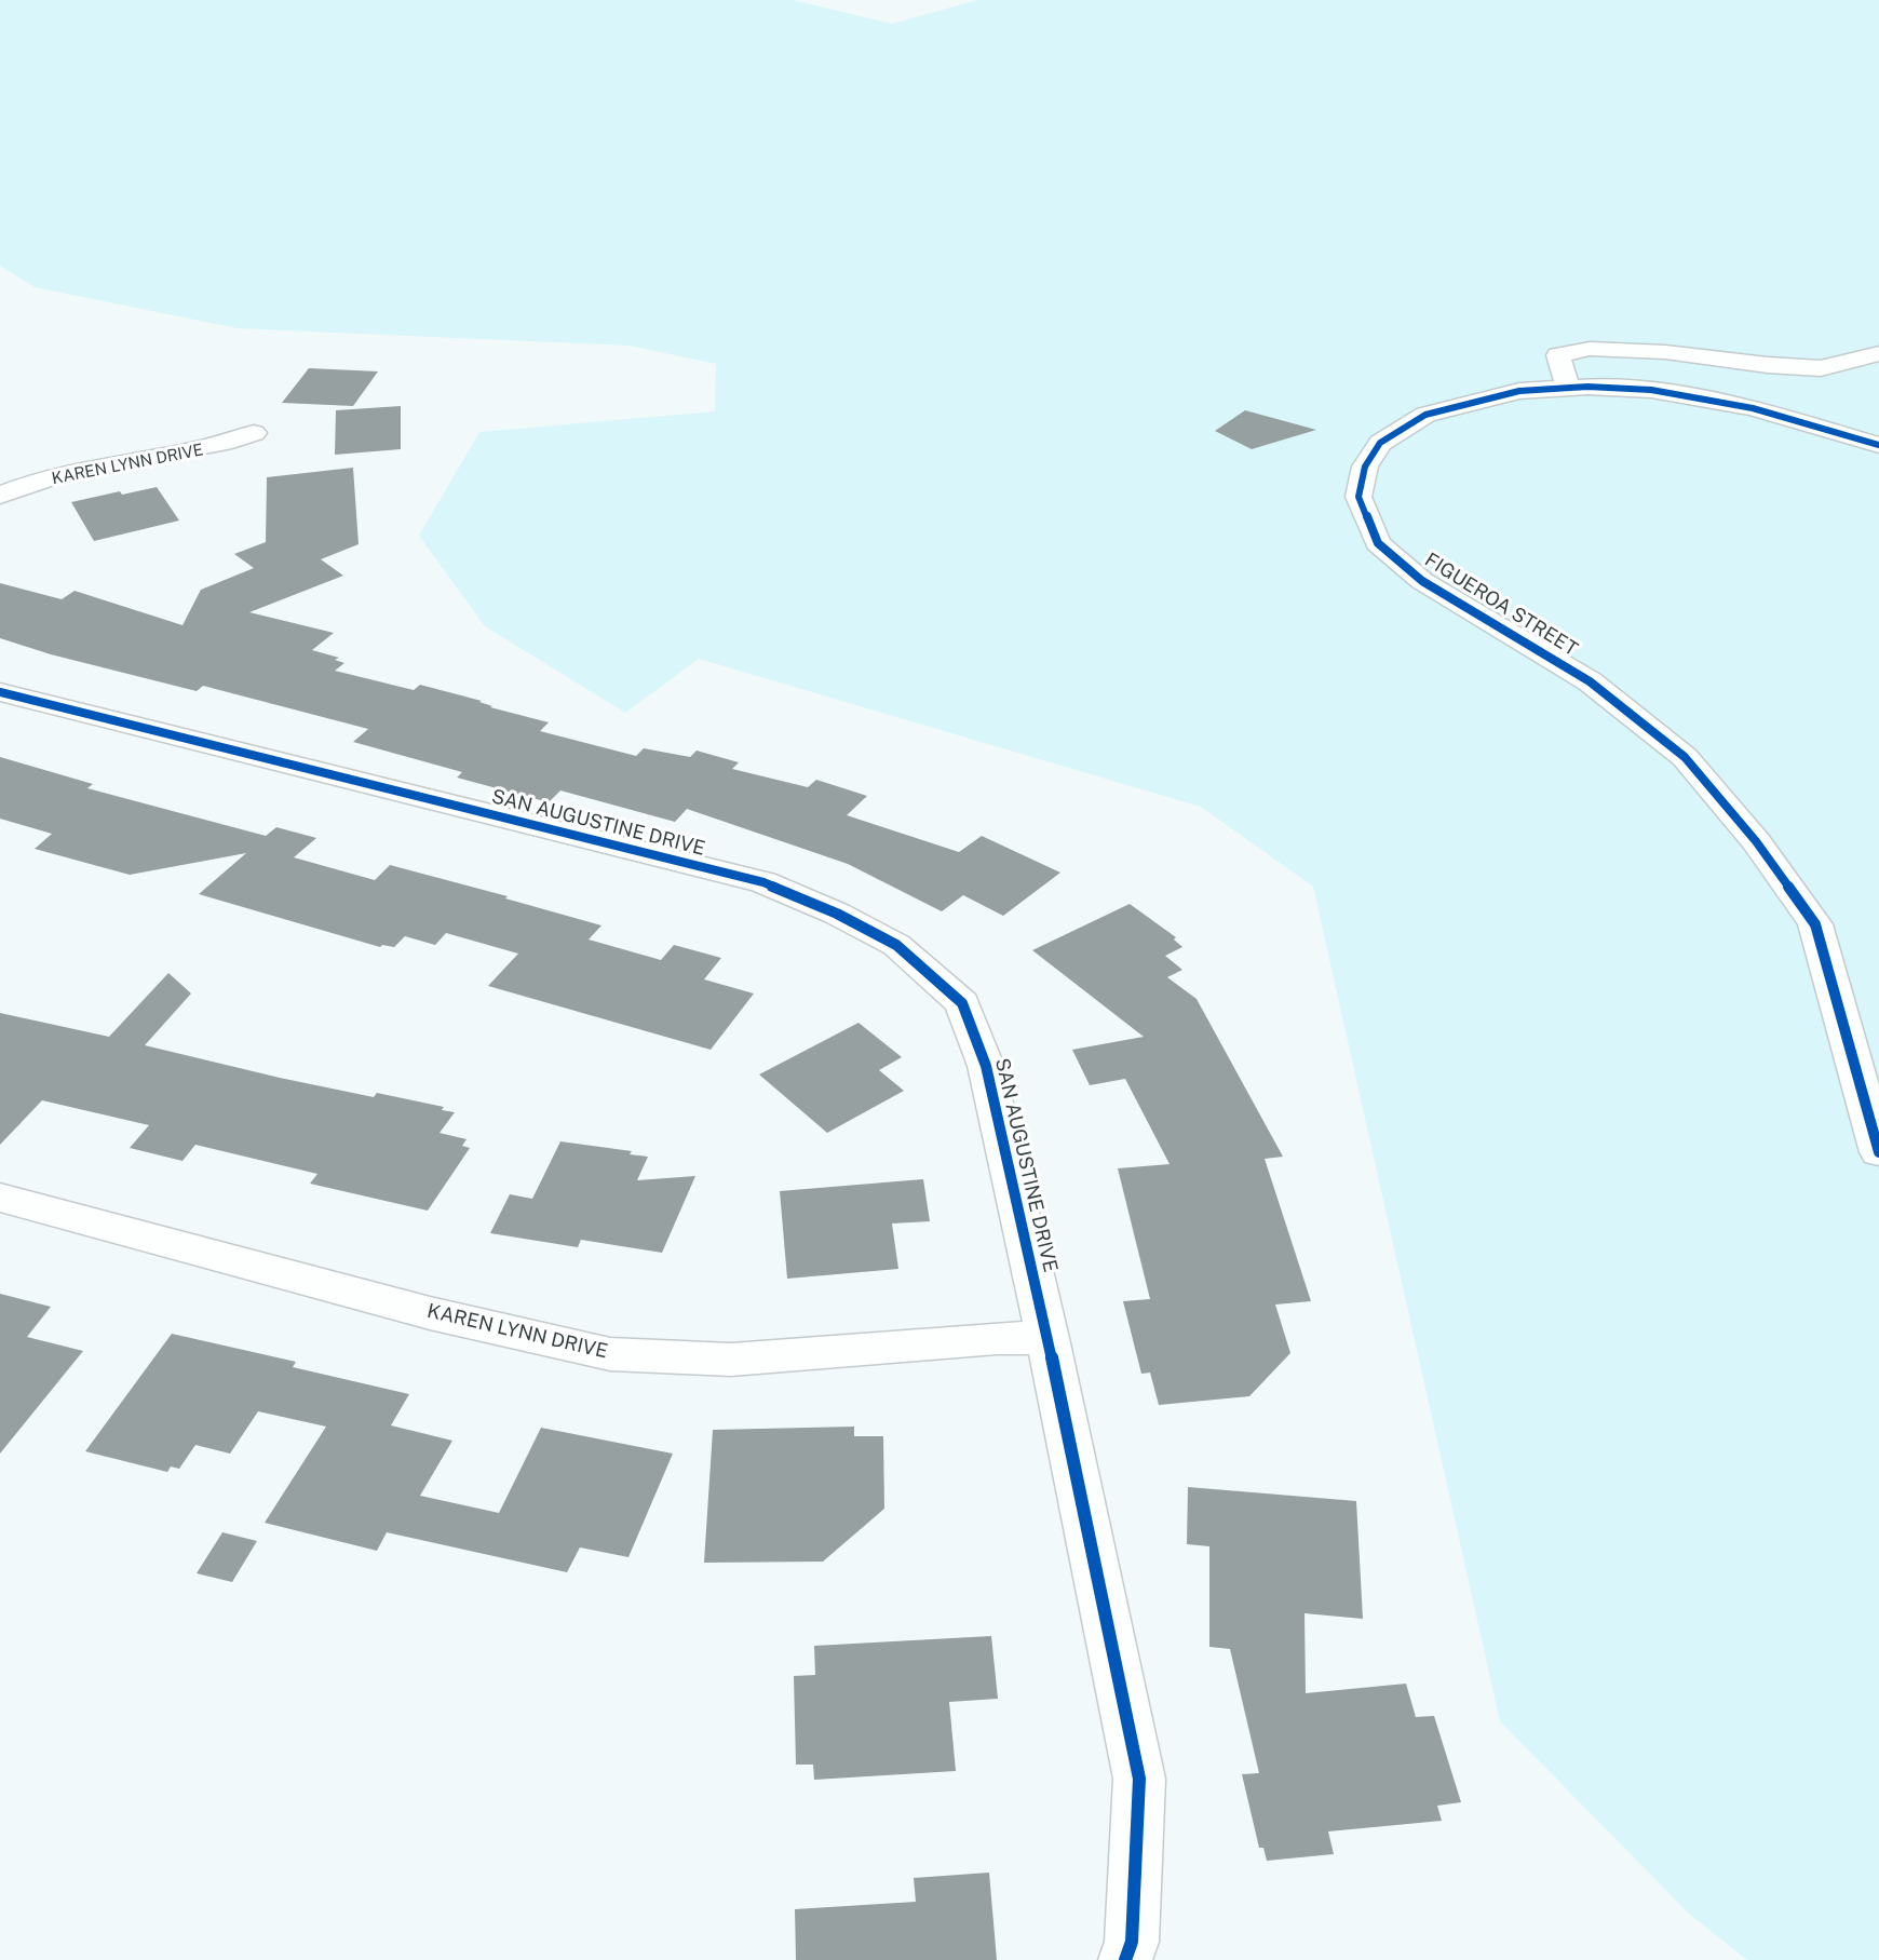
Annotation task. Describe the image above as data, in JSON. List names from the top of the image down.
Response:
{
  "streets": {
    "street": ["KAREN LYNN DRIVE", "FIGUEROA STREET", "SAN AUGUSTINE DRIVE"]
  },
  "crossings": [
    ["KAREN LYNN DRIVE", "SAN AUGUSTINE DRIVE"]
  ]
}
